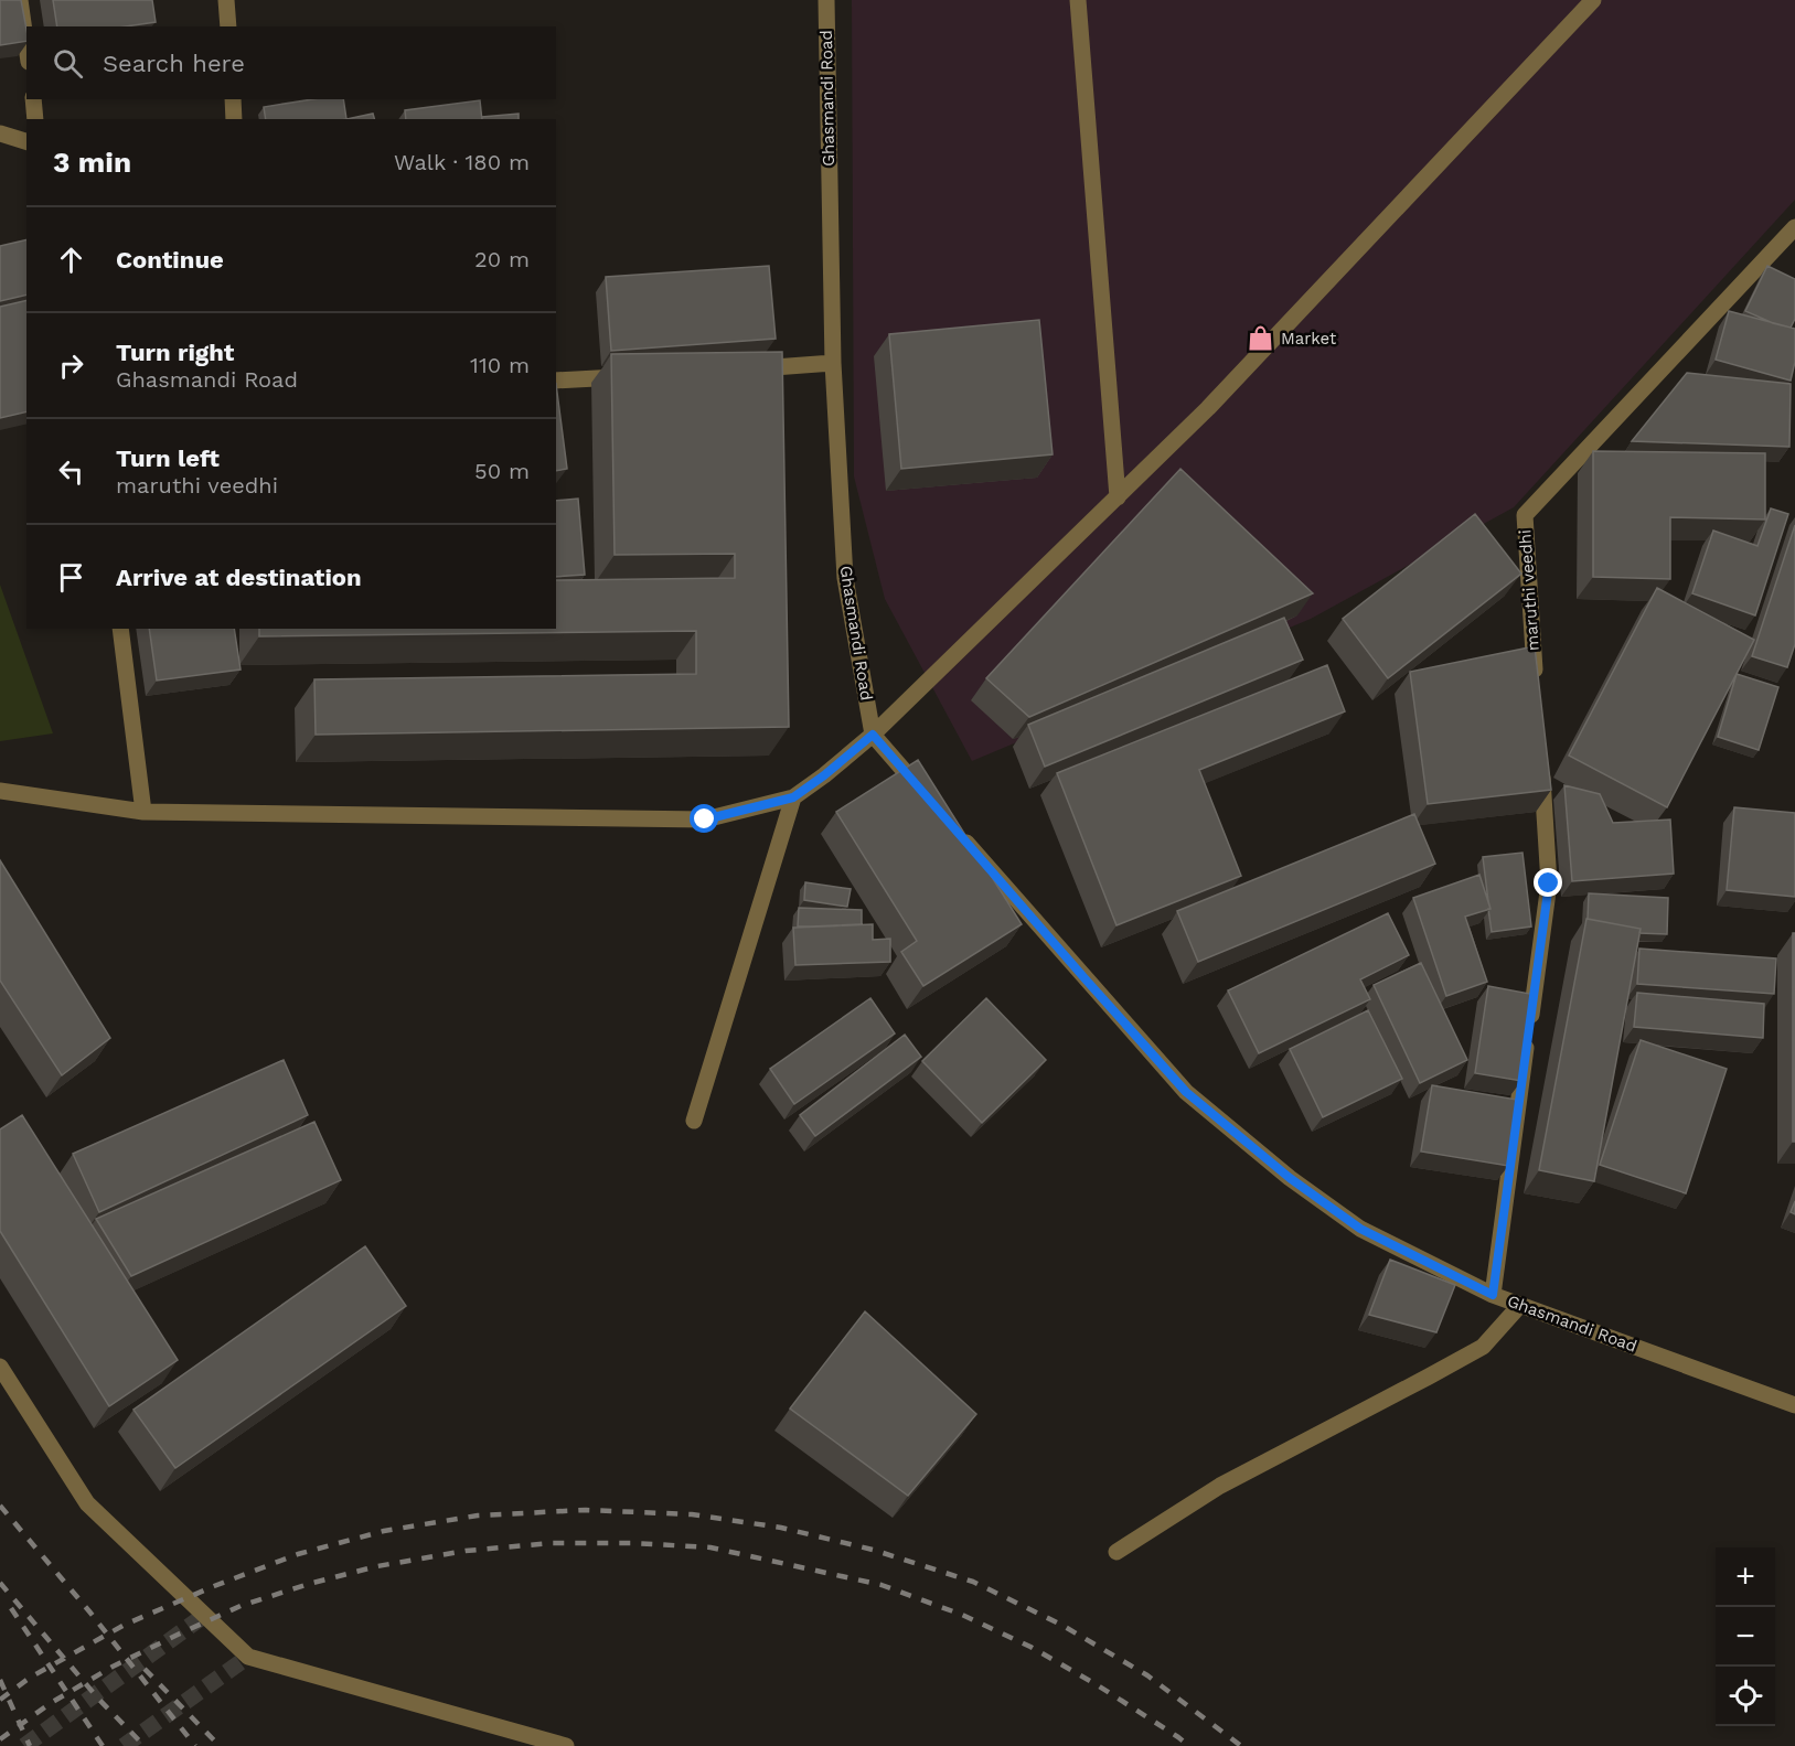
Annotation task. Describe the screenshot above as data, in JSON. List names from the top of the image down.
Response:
{
  "streets": {
    "street": ["Ghasmandi Road", "maruthi veedhi"]
  },
  "places": {
    "shop": ["Market"]
  },
  "page": {
    "search": "Search here",
    "heading": ["3 min", "Walk · 180 m"],
    "list": [
      ["Continue", "20 m"],
      ["Turn right", "Ghasmandi Road", "110 m"],
      ["Turn left", "maruthi veedhi", "50 m"],
      "Arrive at destination"
    ],
    "map_buttons": ["+", "−"]
  }
}
